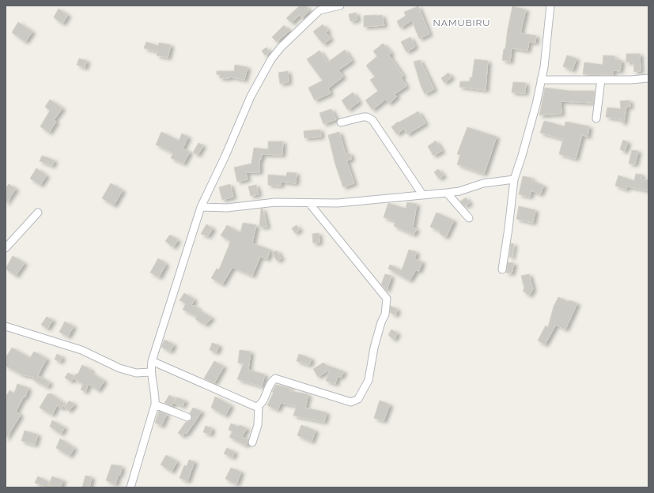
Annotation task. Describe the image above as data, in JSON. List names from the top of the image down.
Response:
{
  "districts": ["NAMUBIRU"]
}
